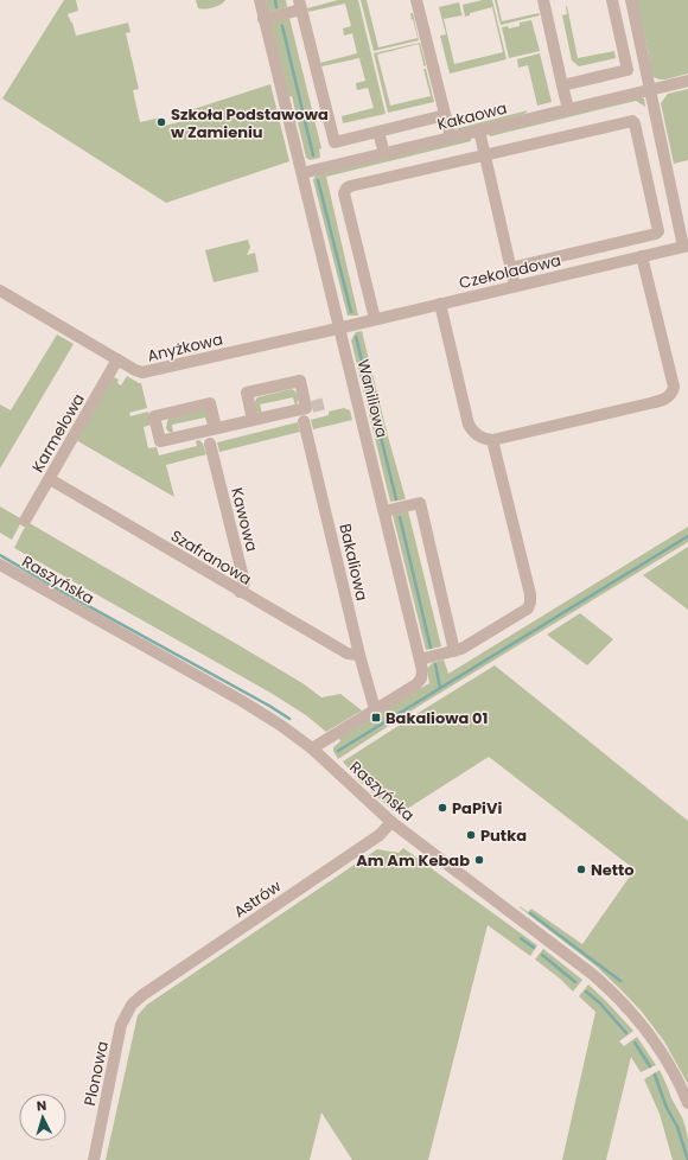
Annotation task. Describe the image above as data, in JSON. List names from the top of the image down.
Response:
{
  "streets": {
    "street": [
      "Kakaowa",
      "Czekoladowa",
      "Anyżkowa",
      "Waniliowa",
      "Karmelowa",
      "Kawowa",
      "Szafranowa",
      "Bakaliowa",
      "Raszyńska",
      "Astrów",
      "Plonowa"
    ]
  },
  "crossings": [
    ["Kakaowa", "Waniliowa"],
    ["Czekoladowa", "Anyżkowa"],
    ["Czekoladowa", "Waniliowa"],
    ["Anyżkowa", "Waniliowa"],
    ["Anyżkowa", "Karmelowa"],
    ["Waniliowa", "Bakaliowa"],
    ["Waniliowa", "Raszyńska"],
    ["Karmelowa", "Szafranowa"],
    ["Kawowa", "Szafranowa"],
    ["Szafranowa", "Bakaliowa"],
    ["Raszyńska", "Astrów"],
    ["Astrów", "Plonowa"]
  ],
  "places": {
    "other": [
      "Szkoła Podstawowa w Zamieniu",
      "PaPiVi",
      "Putka",
      "Am Am Kebab",
      "Netto"
    ],
    "transit": ["Bakaliowa 01"]
  },
  "north": "top"
}
